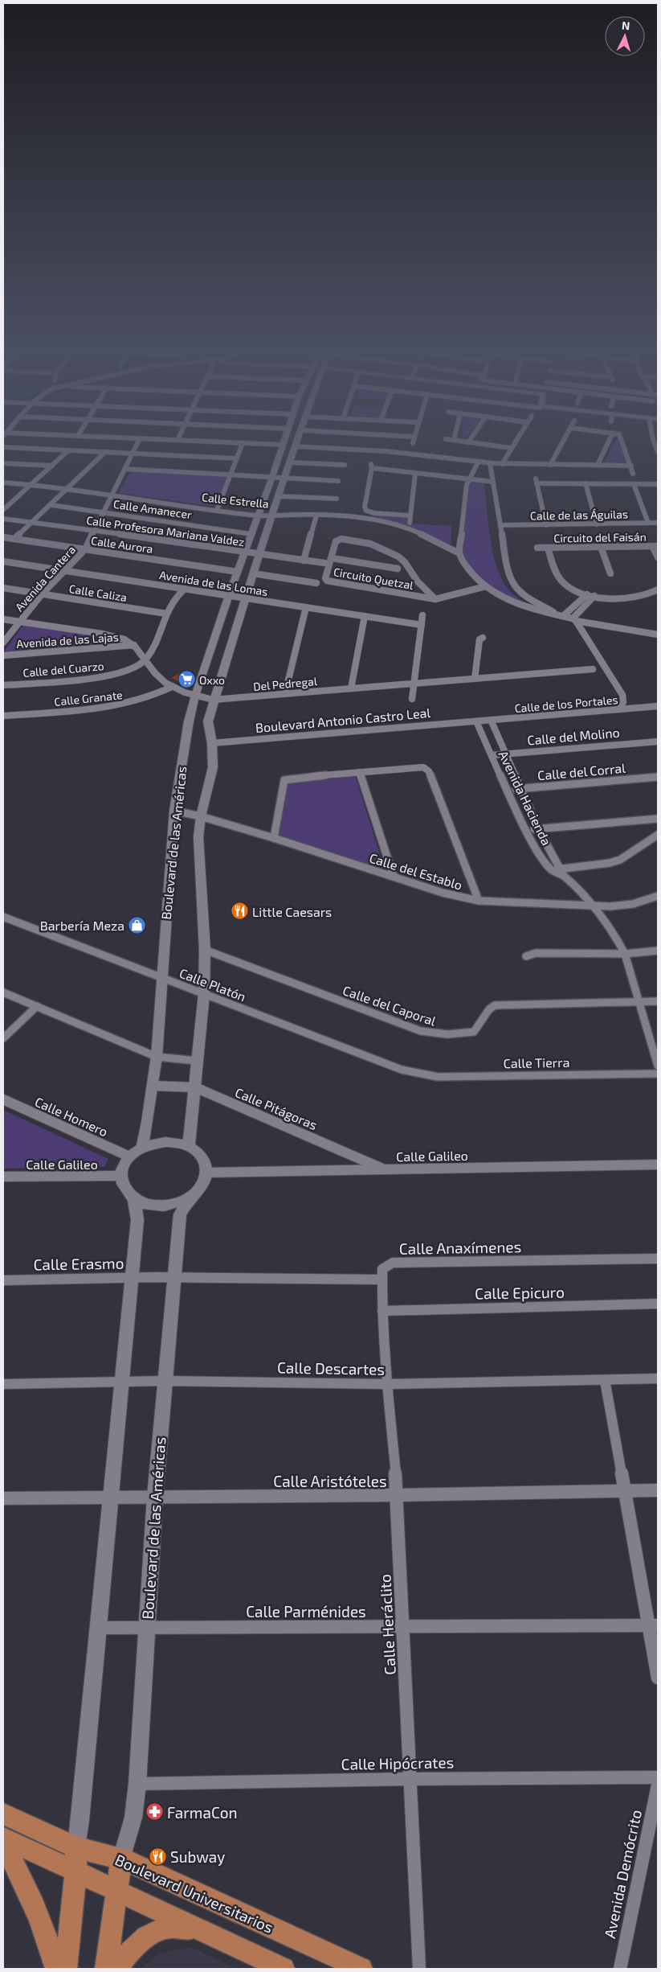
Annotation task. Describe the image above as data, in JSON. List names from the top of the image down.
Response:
{
  "streets": {
    "main road": ["Boulevard de las Américas", "Boulevard Universitarios"],
    "street": [
      "Calle Estrella",
      "Calle Amanecer",
      "Calle de las Águilas",
      "Calle Profesora Mariana Valdez",
      "Circuito del Faisán",
      "Calle Aurora",
      "Avenida Cantera",
      "Circuito Quetzal",
      "Avenida de las Lomas",
      "Calle Caliza",
      "Avenida de las Lajas",
      "Calle del Cuarzo",
      "Del Pedregal",
      "Calle Granate",
      "Calle de los Portales",
      "Boulevard Antonio Castro Leal",
      "Calle del Molino",
      "Calle del Corral",
      "Avenida Hacienda",
      "Calle del Establo",
      "Calle Platón",
      "Calle del Caporal",
      "Calle Tierra",
      "Calle Pitágoras",
      "Calle Homero",
      "Calle Galileo",
      "Calle Anaxímenes",
      "Calle Erasmo",
      "Calle Epicuro",
      "Calle Descartes",
      "Calle Aristóteles",
      "Calle Parménides",
      "Calle Heráclito",
      "Calle Hipócrates",
      "Avenida Demócrito"
    ]
  },
  "crossings": [
    ["Calle Estrella", "Avenida Cantera"],
    ["Calle Estrella", "Boulevard de las Américas"],
    ["Calle Amanecer", "Avenida Cantera"],
    ["Calle Amanecer", "Boulevard de las Américas"],
    ["Calle Profesora Mariana Valdez", "Avenida Cantera"],
    ["Calle Profesora Mariana Valdez", "Boulevard de las Américas"],
    ["Calle Aurora", "Avenida Cantera"],
    ["Calle Aurora", "Boulevard de las Américas"],
    ["Avenida Cantera", "Avenida de las Lomas"],
    ["Avenida Cantera", "Calle Caliza"],
    ["Avenida Cantera", "Del Pedregal"],
    ["Avenida de las Lomas", "Boulevard de las Américas"],
    ["Avenida de las Lajas", "Del Pedregal"],
    ["Calle del Cuarzo", "Del Pedregal"],
    ["Del Pedregal", "Calle Granate"],
    ["Del Pedregal", "Boulevard de las Américas"],
    ["Calle de los Portales", "Boulevard Antonio Castro Leal"],
    ["Calle de los Portales", "Avenida Hacienda"],
    ["Boulevard Antonio Castro Leal", "Avenida Hacienda"],
    ["Boulevard Antonio Castro Leal", "Boulevard de las Américas"],
    ["Calle del Molino", "Avenida Hacienda"],
    ["Calle del Corral", "Avenida Hacienda"],
    ["Avenida Hacienda", "Calle del Establo"],
    ["Avenida Hacienda", "Calle del Caporal"],
    ["Boulevard de las Américas", "Calle del Establo"],
    ["Boulevard de las Américas", "Calle Platón"],
    ["Boulevard de las Américas", "Calle del Caporal"],
    ["Boulevard de las Américas", "Calle Pitágoras"],
    ["Boulevard de las Américas", "Calle Homero"],
    ["Boulevard de las Américas", "Calle Galileo"],
    ["Boulevard de las Américas", "Calle Erasmo"],
    ["Boulevard de las Américas", "Calle Descartes"],
    ["Boulevard de las Américas", "Calle Aristóteles"],
    ["Boulevard de las Américas", "Calle Parménides"],
    ["Boulevard de las Américas", "Calle Hipócrates"],
    ["Boulevard de las Américas", "Boulevard Universitarios"],
    ["Calle Platón", "Calle Tierra"],
    ["Calle Pitágoras", "Calle Galileo"],
    ["Calle Homero", "Calle Galileo"],
    ["Calle Anaxímenes", "Calle Heráclito"],
    ["Calle Epicuro", "Calle Heráclito"],
    ["Calle Descartes", "Calle Heráclito"],
    ["Calle Aristóteles", "Calle Heráclito"],
    ["Calle Parménides", "Calle Heráclito"],
    ["Calle Heráclito", "Calle Hipócrates"]
  ],
  "places": {
    "supermarket": ["Oxxo"],
    "restaurant": ["Little Caesars", "Subway"],
    "shop": ["Barbería Meza"],
    "pharmacy": ["FarmaCon"]
  },
  "north": "top"
}
